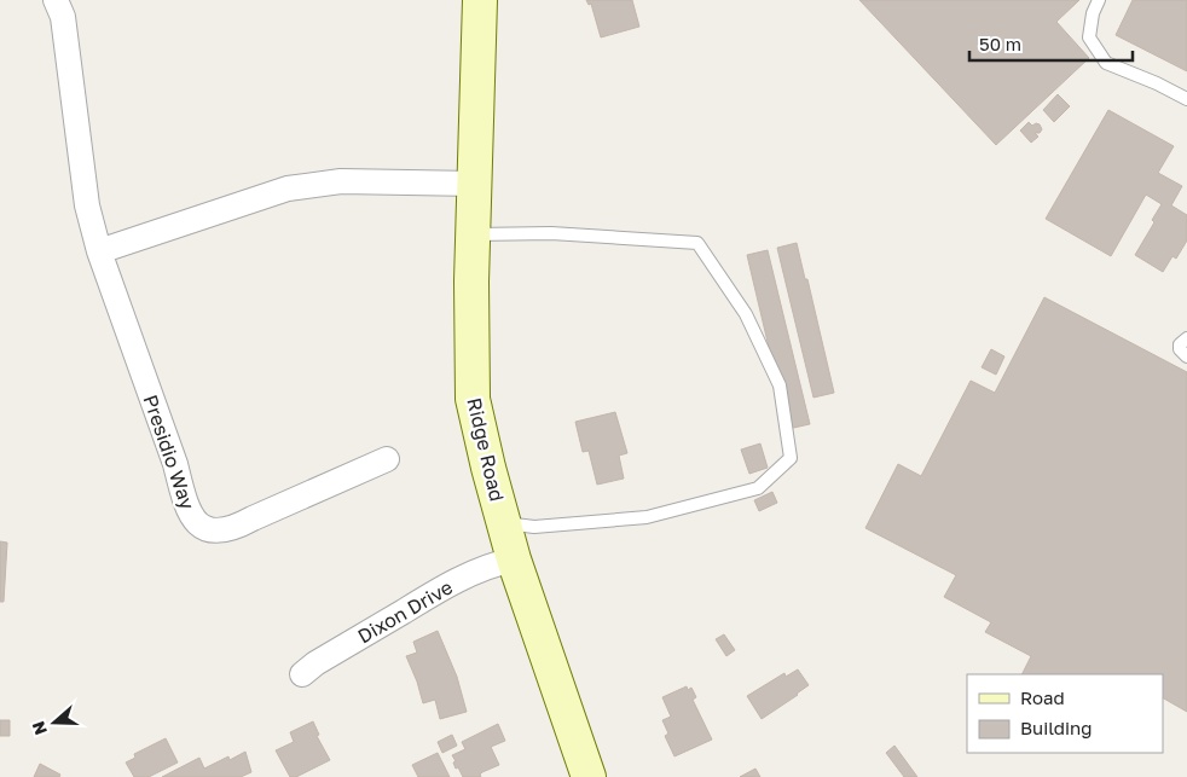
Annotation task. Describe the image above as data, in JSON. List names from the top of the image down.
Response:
{
  "streets": {
    "street": ["Ridge Road", "Presidio Way", "Dixon Drive"]
  },
  "crossings": [
    ["Ridge Road", "Dixon Drive"]
  ],
  "legend": ["Road", "Building"],
  "scale_bar": "50 m",
  "north": "left"
}
